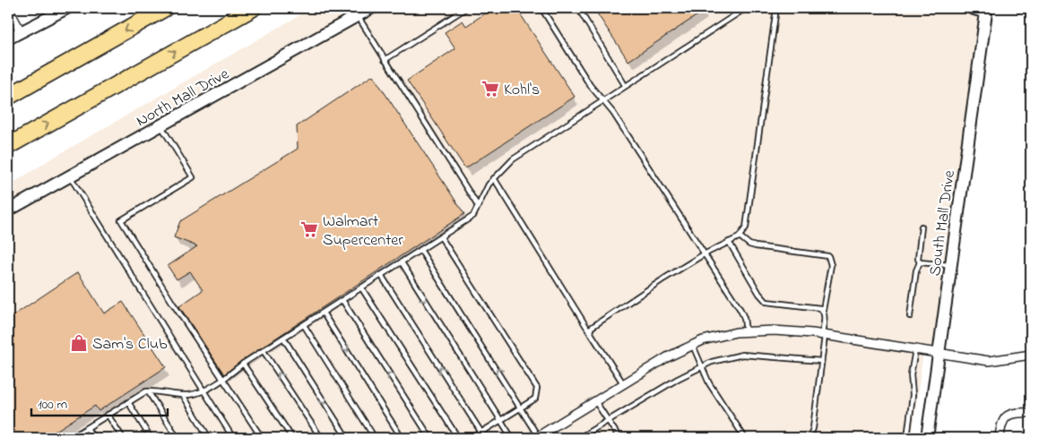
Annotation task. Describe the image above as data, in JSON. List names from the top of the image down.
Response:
{
  "streets": {
    "street": ["North Mall Drive", "South Mall Drive"]
  },
  "places": {
    "supermarket": ["Kohl's", "Walmart Supercenter"],
    "shop": ["Sam's Club"]
  },
  "scale_bar": "100 m"
}
